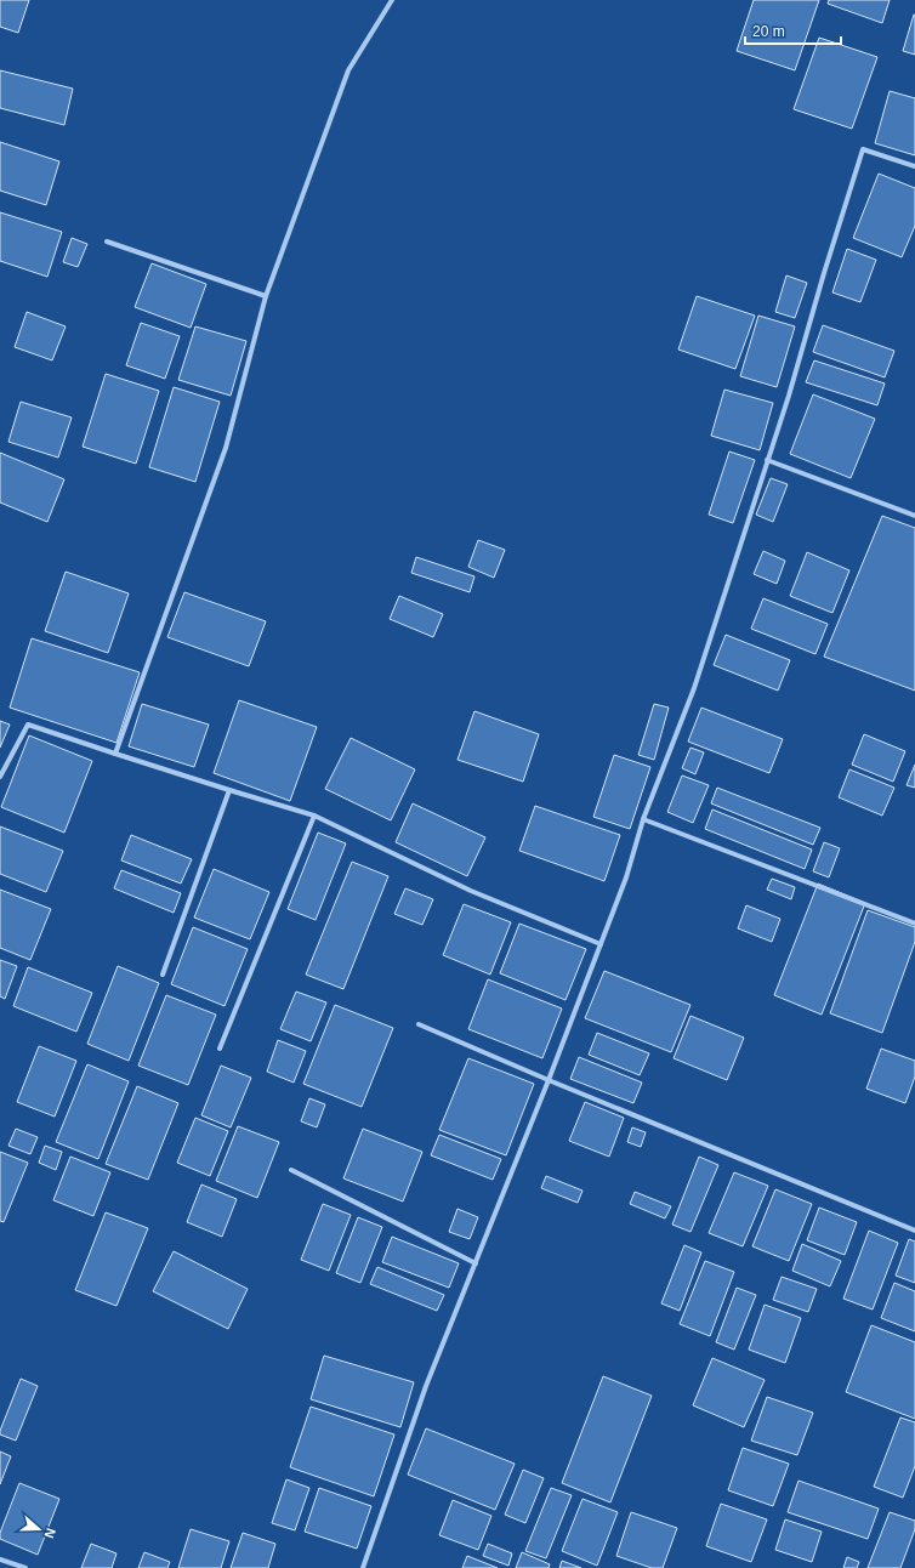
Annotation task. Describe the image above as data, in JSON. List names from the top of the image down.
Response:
{
  "scale_bar": "20 m",
  "north": "right"
}
